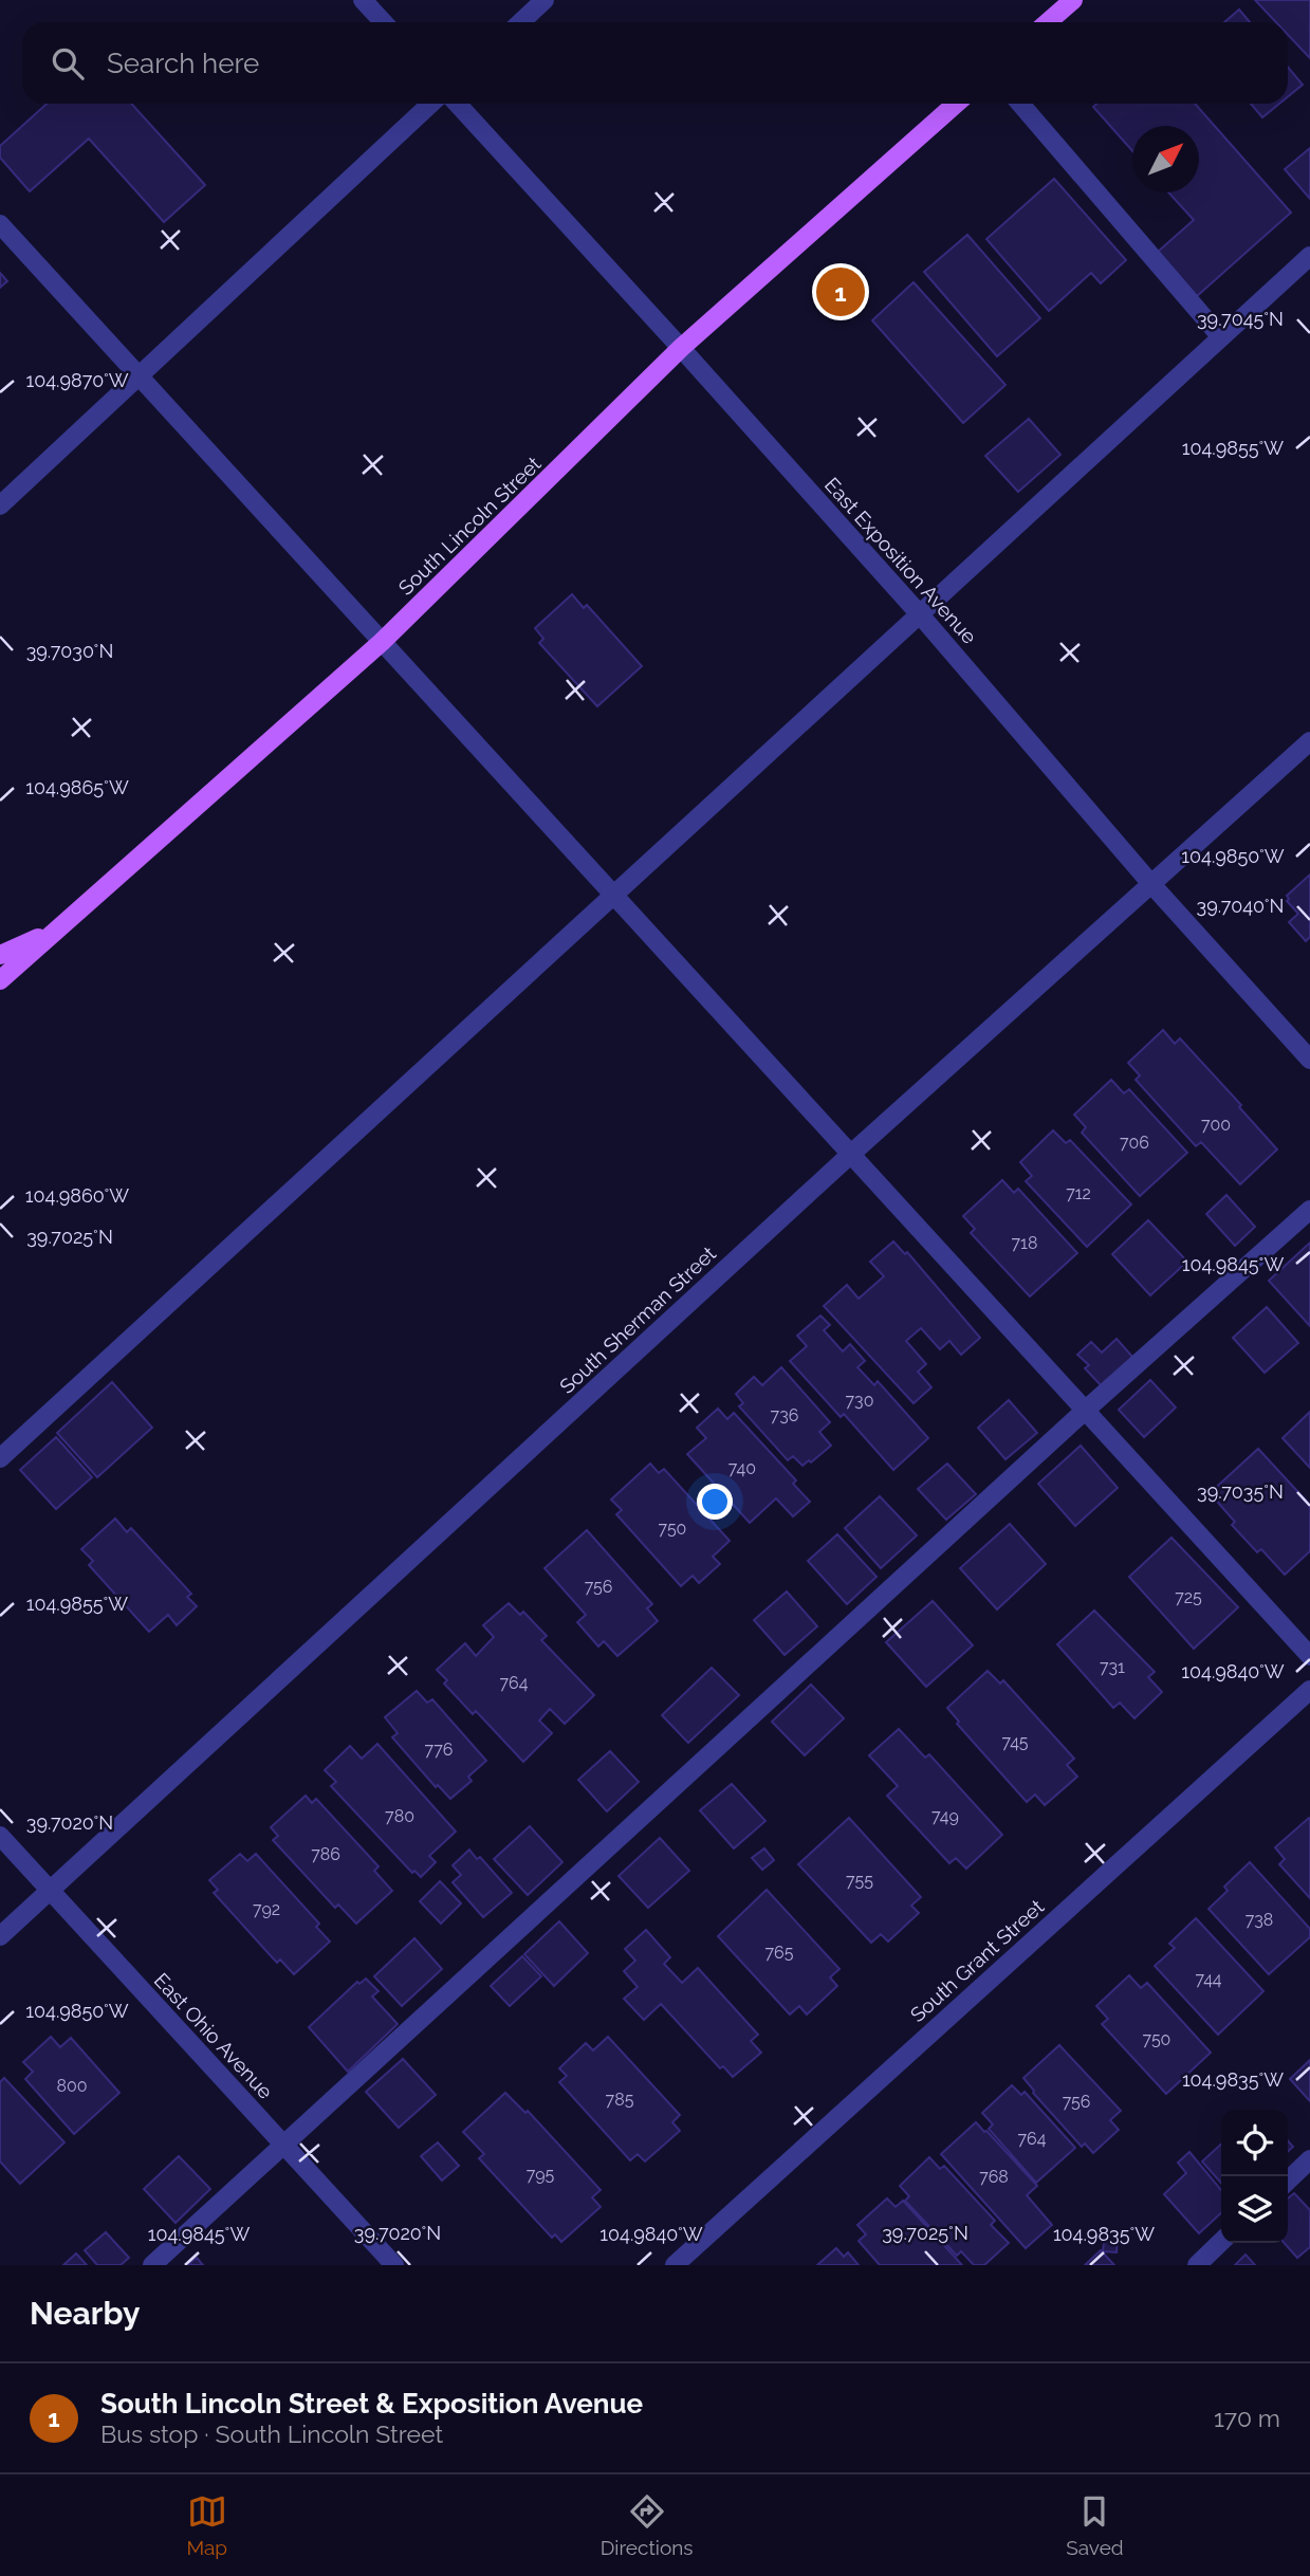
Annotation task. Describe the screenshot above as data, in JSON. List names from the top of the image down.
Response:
{
  "streets": {
    "main road": ["South Lincoln Street"],
    "street": [
      "East Exposition Avenue",
      "South Sherman Street",
      "South Grant Street",
      "East Ohio Avenue"
    ]
  },
  "crossings": [
    ["South Lincoln Street", "East Exposition Avenue"],
    ["East Exposition Avenue", "South Sherman Street"],
    ["South Sherman Street", "East Ohio Avenue"]
  ],
  "house_numbers": [
    "700",
    "706",
    "712",
    "718",
    "730",
    "736",
    "740",
    "750",
    "756",
    "725",
    "731",
    "764",
    "745",
    "776",
    "780",
    "749",
    "786",
    "755",
    "792",
    "738",
    "765",
    "744",
    "750",
    "800",
    "785",
    "756",
    "764",
    "795",
    "768"
  ],
  "north": "top right",
  "page": {
    "search": "Search here",
    "pins": "1",
    "heading": "Nearby",
    "list": [
      {
        "mark": "1",
        "name": "South Lincoln Street & Exposition Avenue",
        "note": "Bus stop · South Lincoln Street",
        "value": "170 m"
      }
    ],
    "nav": ["Map", "Directions", "Saved"]
  },
  "coordinates": [
    "39.7045°N",
    "104.9870°W",
    "104.9855°W",
    "39.7030°N",
    "104.9865°W",
    "104.9850°W",
    "39.7040°N",
    "104.9860°W",
    "39.7025°N",
    "104.9845°W",
    "39.7035°N",
    "104.9840°W",
    "39.7020°N",
    "104.9835°W"
  ]
}
